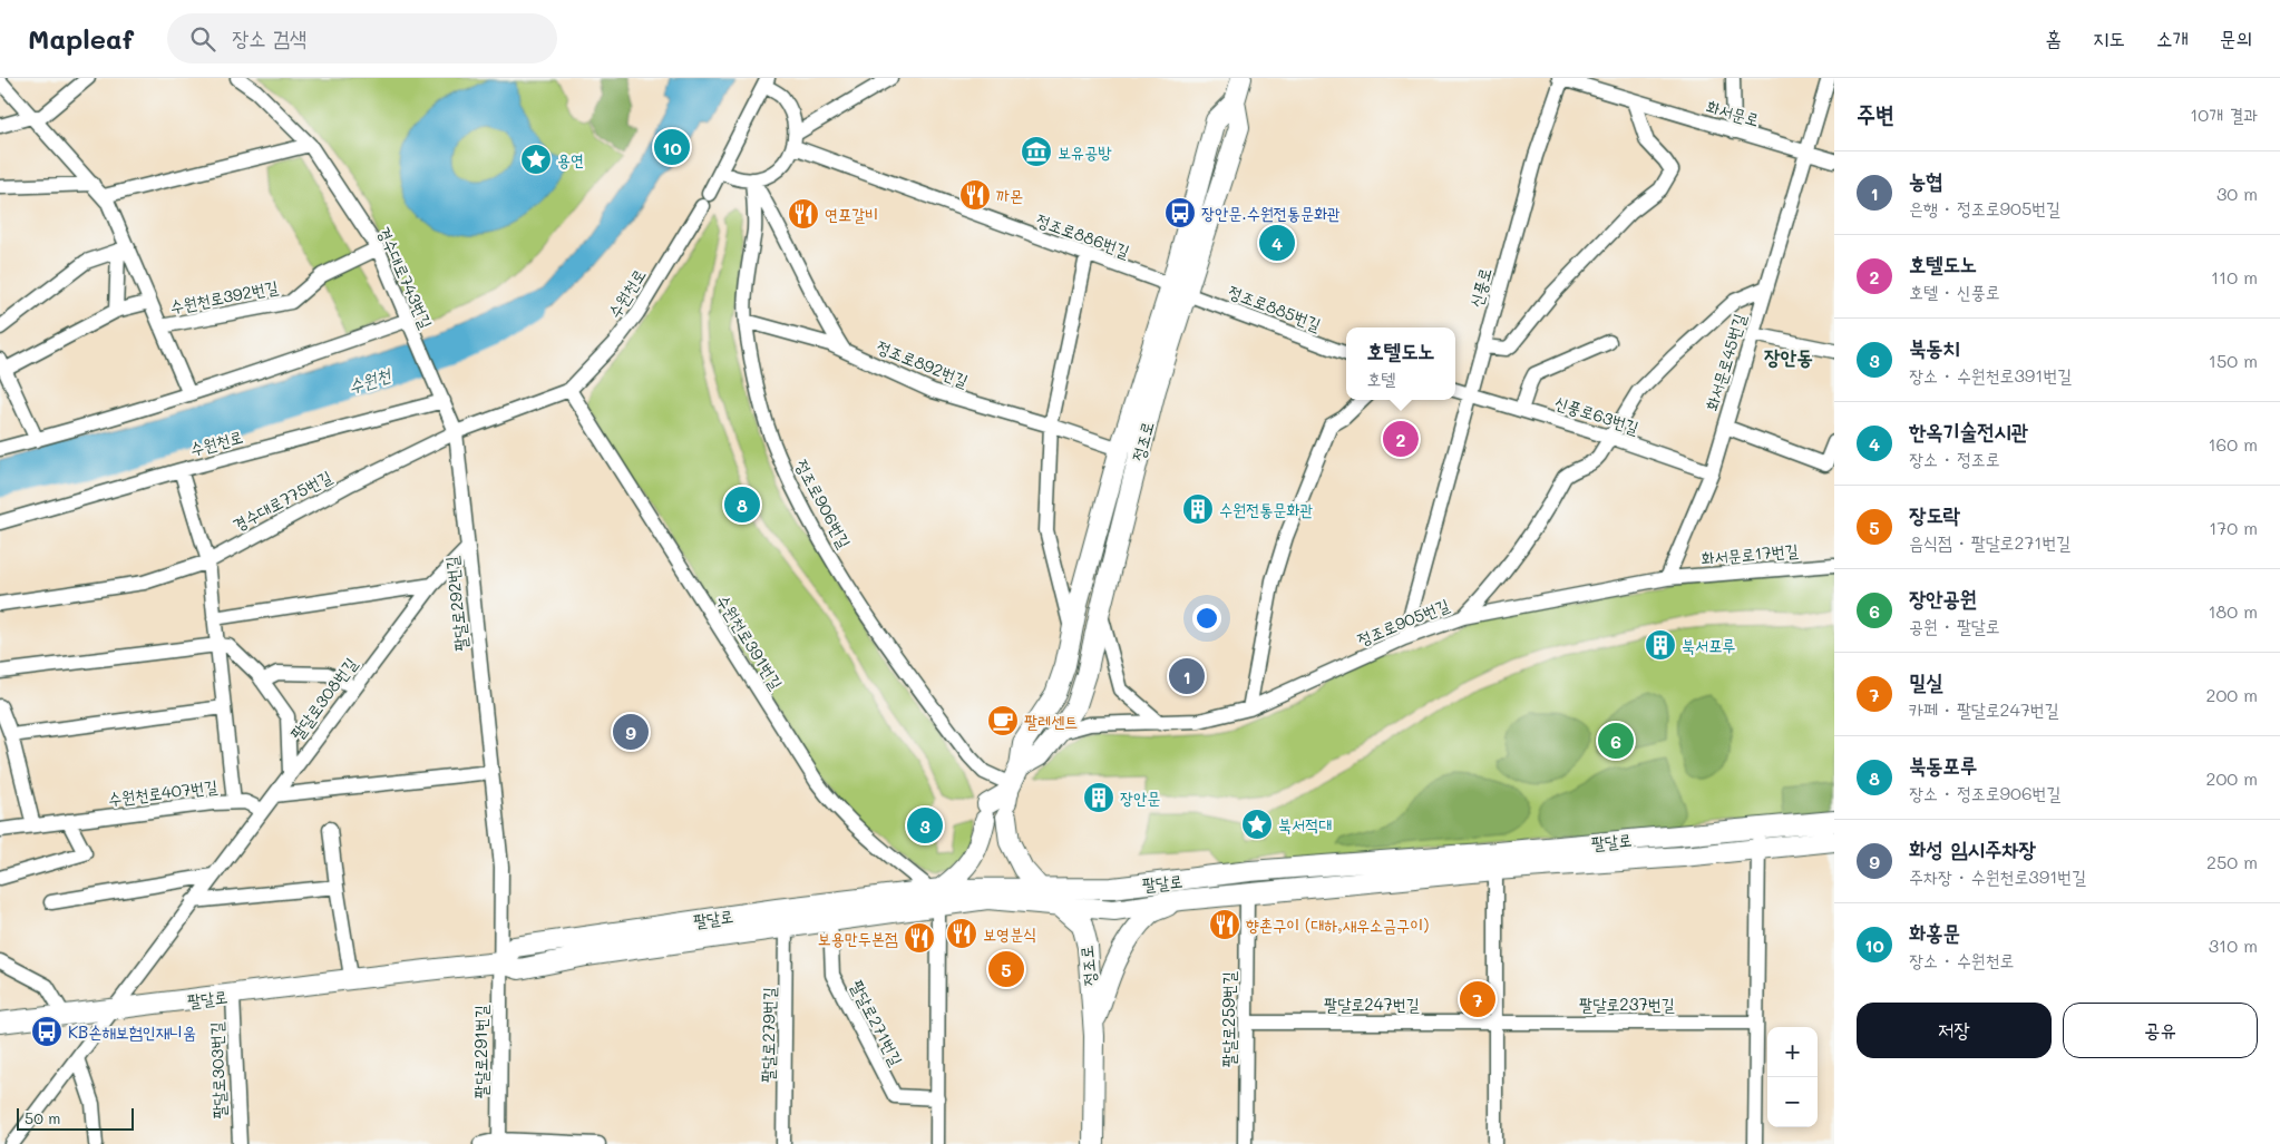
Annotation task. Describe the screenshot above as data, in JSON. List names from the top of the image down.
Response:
{
  "streets": {
    "main road": ["정조로", "팔달로"],
    "street": [
      "화서문로",
      "정조로886번길",
      "경수대로743번길",
      "신풍로",
      "수원천로",
      "수원천로392번길",
      "정조로885번길",
      "화서문로45번길",
      "정조로892번길",
      "신풍로63번길",
      "경수대로775번길",
      "정조로906번길",
      "화서문로17번길",
      "팔달로292번길",
      "정조로905번길",
      "수원천로391번길",
      "팔달로308번길",
      "수원천로407번길",
      "팔달로247번길",
      "팔달로237번길",
      "팔달로259번길",
      "팔달로271번길",
      "팔달로279번길",
      "팔달로291번길",
      "팔달로303번길"
    ]
  },
  "crossings": [
    ["화서문로", "신풍로"],
    ["화서문로", "화서문로45번길"],
    ["정조로886번길", "정조로885번길"],
    ["정조로886번길", "정조로"],
    ["경수대로743번길", "수원천로"],
    ["경수대로743번길", "수원천로392번길"],
    ["경수대로743번길", "경수대로775번길"],
    ["경수대로743번길", "팔달로292번길"],
    ["신풍로", "신풍로63번길"],
    ["신풍로", "정조로905번길"],
    ["수원천로", "경수대로775번길"],
    ["수원천로", "수원천로391번길"],
    ["수원천로", "수원천로407번길"],
    ["정조로885번길", "정조로"],
    ["화서문로45번길", "신풍로63번길"],
    ["화서문로45번길", "화서문로17번길"],
    ["화서문로45번길", "정조로905번길"],
    ["정조로892번길", "정조로"],
    ["정조로892번길", "정조로906번길"],
    ["정조로", "정조로906번길"],
    ["정조로", "정조로905번길"],
    ["정조로", "팔달로"],
    ["경수대로775번길", "팔달로292번길"],
    ["경수대로775번길", "수원천로391번길"],
    ["경수대로775번길", "수원천로407번길"],
    ["화서문로17번길", "정조로905번길"],
    ["팔달로292번길", "팔달로308번길"],
    ["팔달로292번길", "팔달로"],
    ["팔달로292번길", "팔달로291번길"],
    ["수원천로391번길", "팔달로"],
    ["팔달로308번길", "팔달로"],
    ["팔달로", "팔달로259번길"],
    ["팔달로", "팔달로271번길"],
    ["팔달로", "팔달로279번길"],
    ["팔달로", "팔달로291번길"],
    ["팔달로", "팔달로303번길"],
    ["팔달로247번길", "팔달로237번길"],
    ["팔달로247번길", "팔달로259번길"]
  ],
  "districts": ["장안동"],
  "water": ["수원천"],
  "places": {
    "museum": ["보유공방"],
    "place": ["용연", "북서적대"],
    "restaurant": [
      "까몬",
      "연포갈비",
      "향촌구이 (대하,새우소금구이)",
      "보영분식",
      "보용만두본점"
    ],
    "bus stop": ["장안문.수원전통문화관", "KB손해보험인재니움"],
    "building": ["수원전통문화관", "북서포루", "장안문"],
    "cafe": ["팔레센트"]
  },
  "scale_bar": "50 m",
  "page": {
    "header": "Mapleaf",
    "search": "장소 검색",
    "nav": [
      "홈",
      "지도",
      "소개",
      "문의"
    ],
    "heading": ["주변", "10개 결과"],
    "pins": [
      "10",
      "4",
      "2",
      "8",
      "1",
      "9",
      "6",
      "3",
      "5",
      "7"
    ],
    "list": [
      {
        "mark": "1",
        "name": "농협",
        "note": "은행 · 정조로905번길",
        "value": "30 m"
      },
      {
        "mark": "2",
        "name": "호텔도노",
        "note": "호텔 · 신풍로",
        "value": "110 m"
      },
      {
        "mark": "3",
        "name": "북동치",
        "note": "장소 · 수원천로391번길",
        "value": "150 m"
      },
      {
        "mark": "4",
        "name": "한옥기술전시관",
        "note": "장소 · 정조로",
        "value": "160 m"
      },
      {
        "mark": "5",
        "name": "장도락",
        "note": "음식점 · 팔달로271번길",
        "value": "170 m"
      },
      {
        "mark": "6",
        "name": "장안공원",
        "note": "공원 · 팔달로",
        "value": "180 m"
      },
      {
        "mark": "7",
        "name": "밀실",
        "note": "카페 · 팔달로247번길",
        "value": "200 m"
      },
      {
        "mark": "8",
        "name": "북동포루",
        "note": "장소 · 정조로906번길",
        "value": "200 m"
      },
      {
        "mark": "9",
        "name": "화성 임시주차장",
        "note": "주차장 · 수원천로391번길",
        "value": "250 m"
      },
      {
        "mark": "10",
        "name": "화홍문",
        "note": "장소 · 수원천로",
        "value": "310 m"
      }
    ],
    "popup": ["호텔도노", "호텔"],
    "buttons": ["저장", "공유"],
    "map_buttons": ["+", "−"],
    "scale": "50 m"
  }
}
